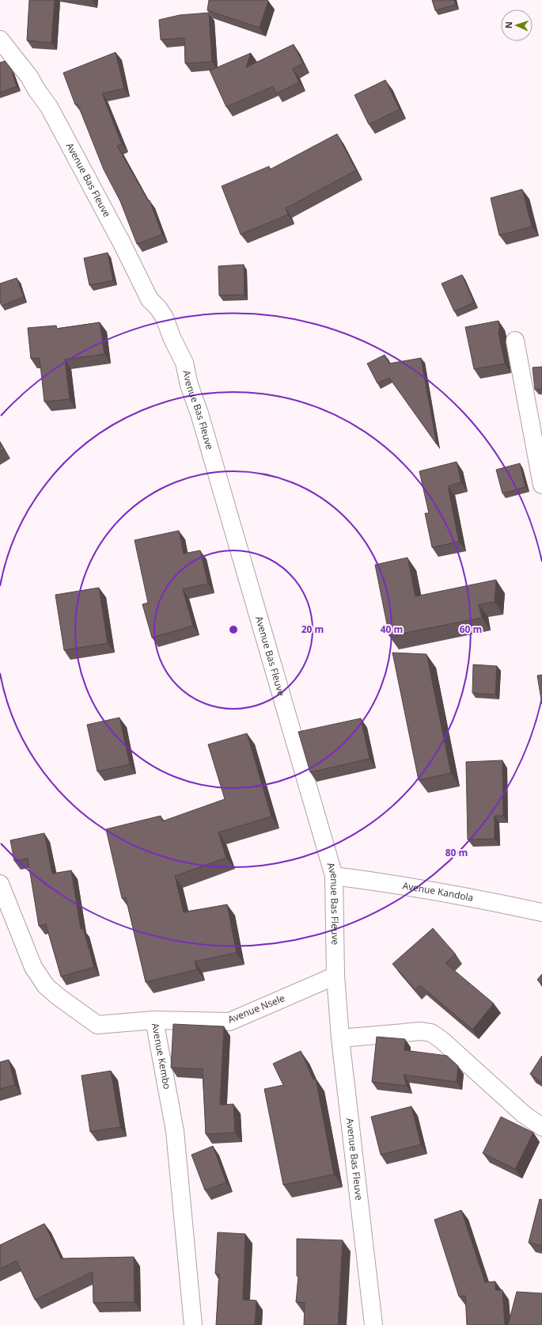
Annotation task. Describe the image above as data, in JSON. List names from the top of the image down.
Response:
{
  "streets": {
    "street": [
      "Avenue Bas Fleuve",
      "Avenue Kandola",
      "Avenue Nsele",
      "Avenue Kembo"
    ]
  },
  "crossings": [
    ["Avenue Bas Fleuve", "Avenue Kandola"],
    ["Avenue Bas Fleuve", "Avenue Nsele"],
    ["Avenue Nsele", "Avenue Kembo"]
  ],
  "north": "left",
  "rings": [
    "20 m",
    "40 m",
    "60 m",
    "80 m"
  ]
}
